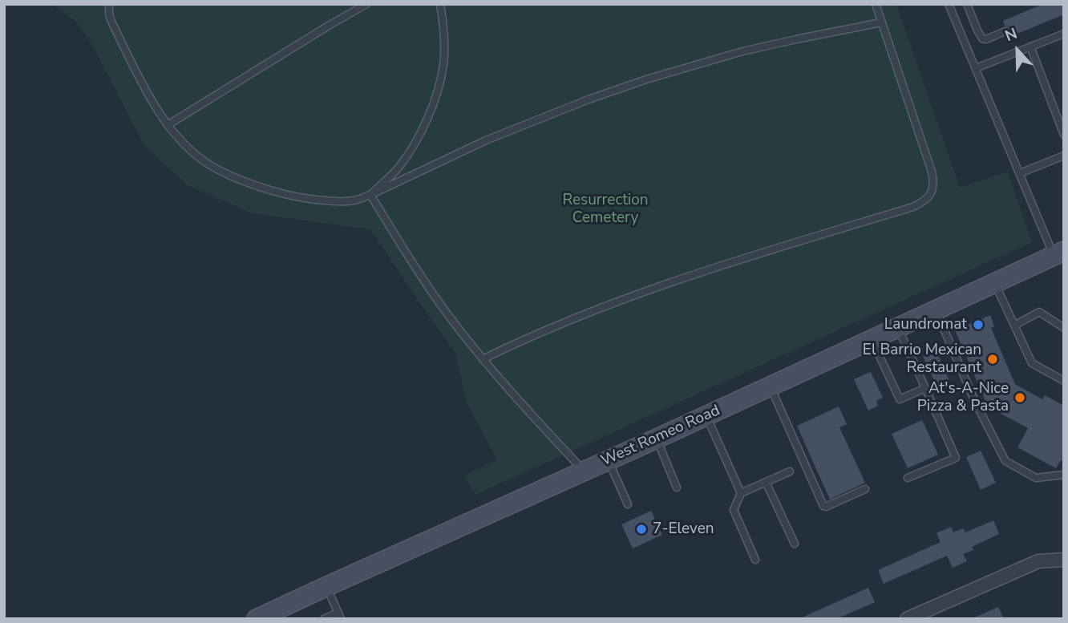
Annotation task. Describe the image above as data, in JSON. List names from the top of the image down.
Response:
{
  "streets": {
    "main road": ["West Romeo Road"]
  },
  "parks": ["Resurrection Cemetery"],
  "places": [
    "Laundromat",
    "El Barrio Mexican Restaurant",
    "At's-A-Nice Pizza & Pasta",
    "7-Eleven"
  ],
  "north": "top"
}
